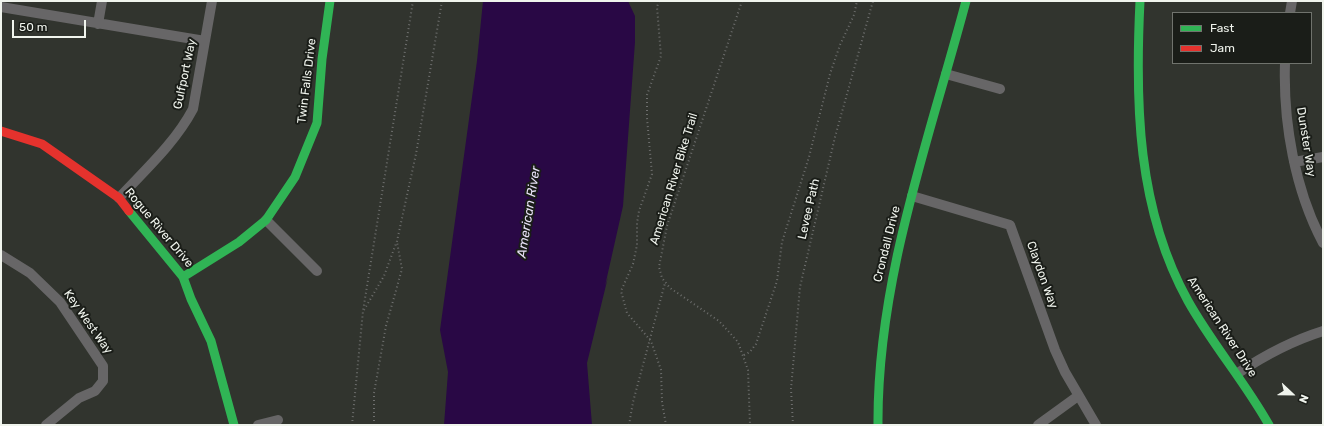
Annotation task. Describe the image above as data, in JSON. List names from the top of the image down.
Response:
{
  "streets": {
    "street": [
      "Gulfport Way",
      "Twin Falls Drive",
      "Dunster Way",
      "Rogue River Drive",
      "Crondall Drive",
      "Claydon Way",
      "Key West Way",
      "American River Drive"
    ],
    "path": ["American River Bike Trail", "Levee Path"]
  },
  "crossings": [
    ["Gulfport Way", "Rogue River Drive"],
    ["Twin Falls Drive", "Rogue River Drive"],
    ["Crondall Drive", "Claydon Way"]
  ],
  "water": ["American River"],
  "legend": ["Fast", "Jam"],
  "scale_bar": "50 m",
  "north": "right"
}
